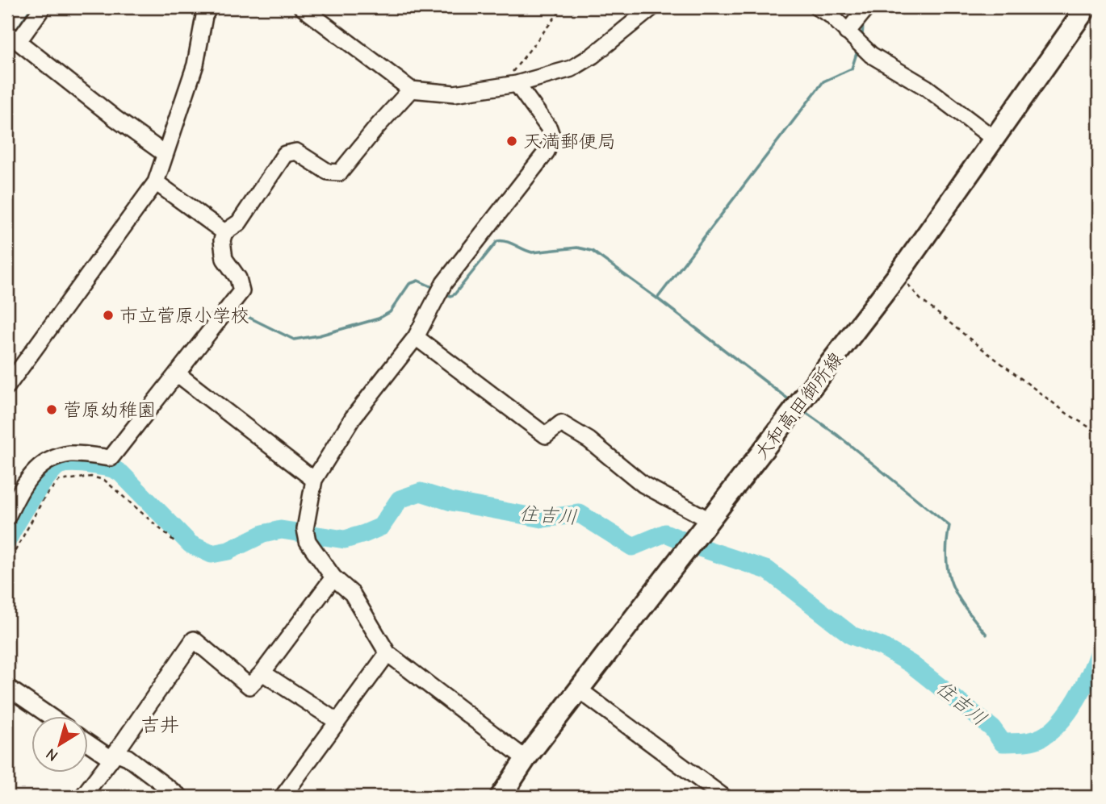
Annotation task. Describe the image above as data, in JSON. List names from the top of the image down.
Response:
{
  "streets": {
    "main road": ["大和高田御所線"]
  },
  "districts": ["吉井"],
  "water": ["住吉川"],
  "places": ["天満郵便局", "市立菅原小学校", "菅原幼稚園"],
  "north": "bottom left"
}
